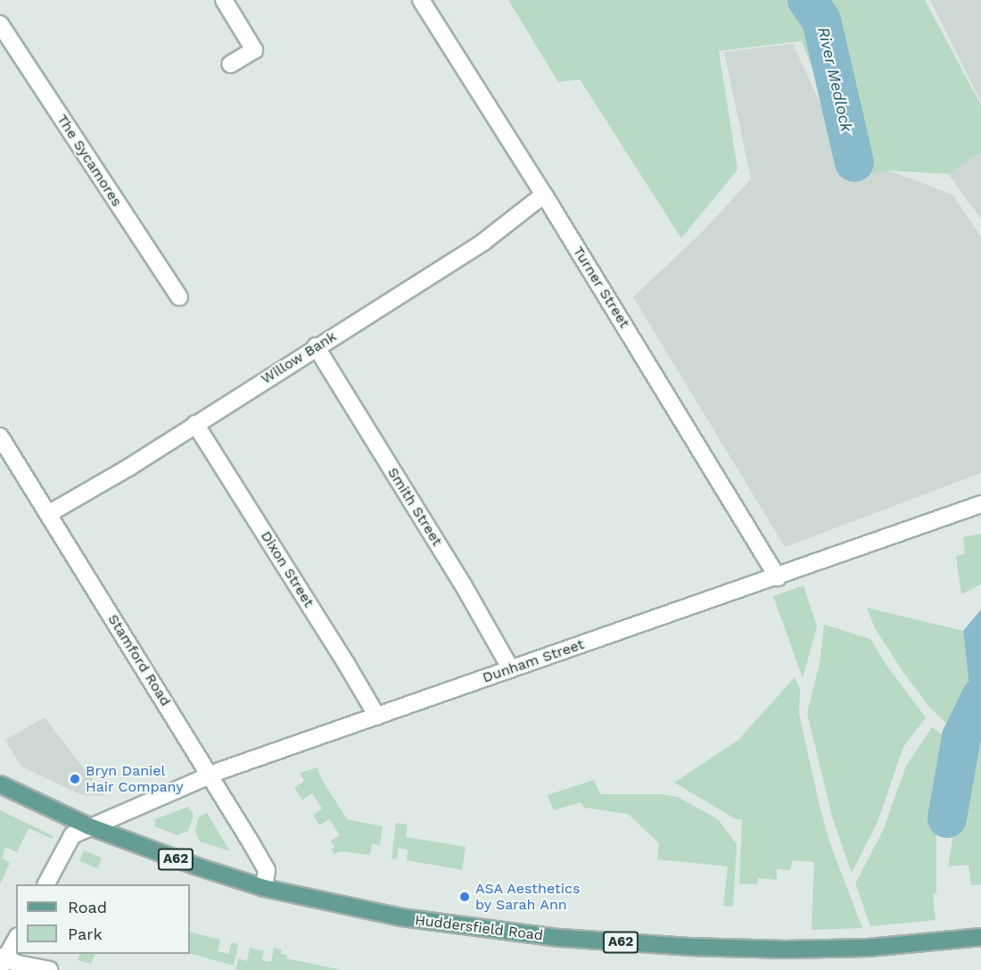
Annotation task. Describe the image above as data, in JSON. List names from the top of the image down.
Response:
{
  "streets": {
    "main road": ["A62", "Huddersfield Road"],
    "street": [
      "The Sycamores",
      "Turner Street",
      "Willow Bank",
      "Smith Street",
      "Dixon Street",
      "Stamford Road",
      "Dunham Street"
    ]
  },
  "crossings": [
    ["Turner Street", "Willow Bank"],
    ["Turner Street", "Dunham Street"],
    ["Willow Bank", "Smith Street"],
    ["Willow Bank", "Dixon Street"],
    ["Willow Bank", "Stamford Road"],
    ["Smith Street", "Dunham Street"],
    ["Dixon Street", "Dunham Street"],
    ["Stamford Road", "Dunham Street"],
    ["Stamford Road", "Huddersfield Road"],
    ["Dunham Street", "Huddersfield Road"]
  ],
  "water": ["River Medlock"],
  "places": ["Bryn Daniel Hair Company", "ASA Aesthetics by Sarah Ann"],
  "legend": ["Road", "Park"]
}
